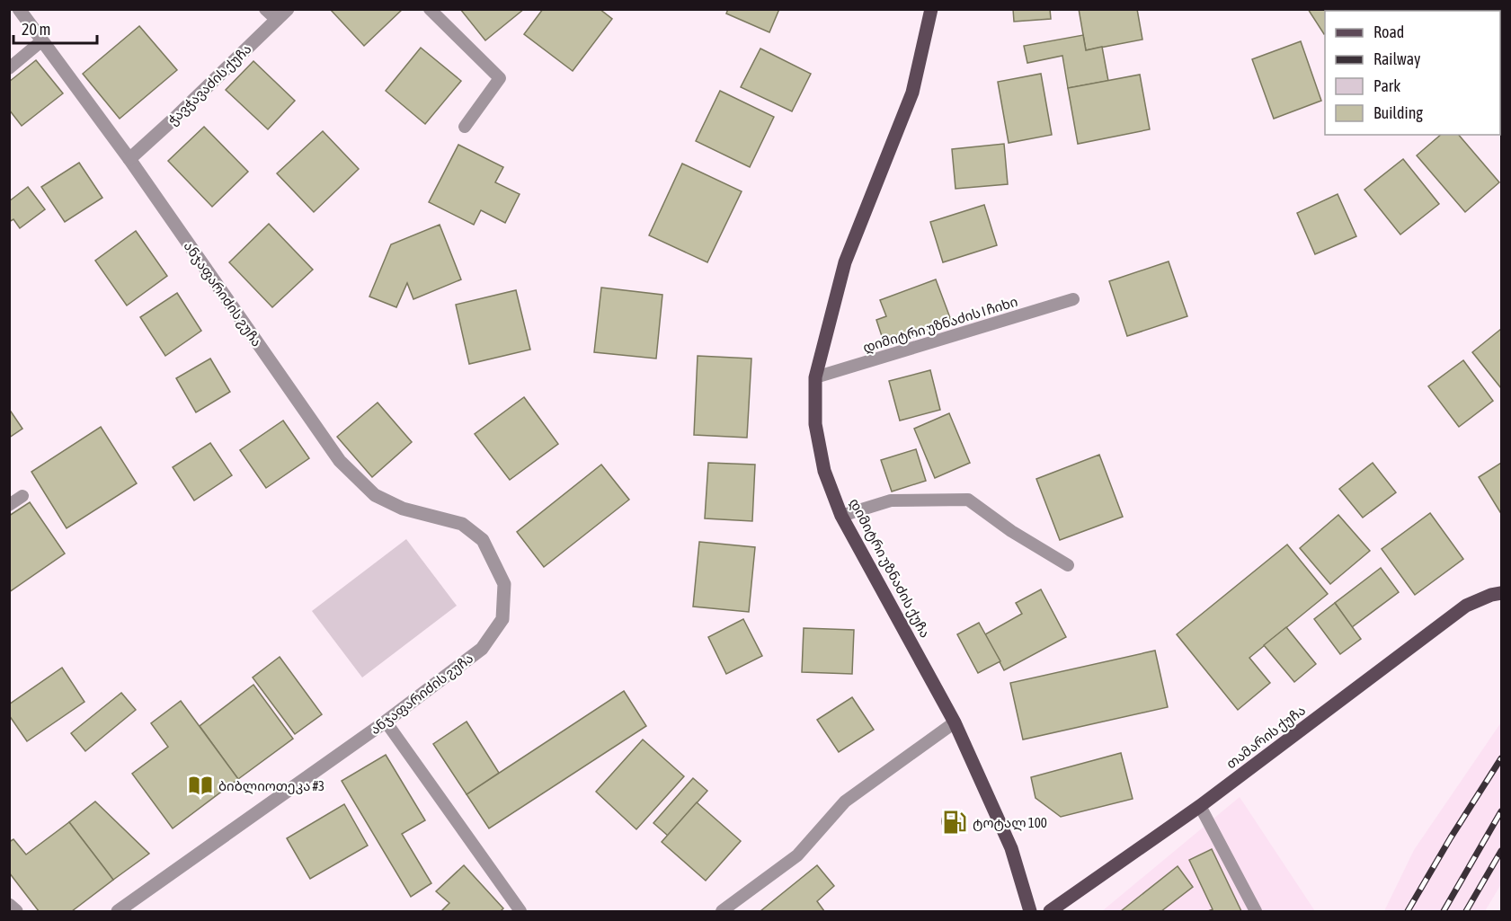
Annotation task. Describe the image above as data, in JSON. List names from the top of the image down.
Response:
{
  "streets": {
    "main road": ["დიმიტრი უზნაძის ქუჩა", "თამარის ქუჩა"],
    "street": ["ჭავჭავაძის ქუჩა", "ანჯაფარიძის ჷუჩა"],
    "lane": ["დიმიტრი უზნაძის I ჩიხი"]
  },
  "crossings": [
    ["ჭავჭავაძის ქუჩა", "ანჯაფარიძის ჷუჩა"],
    ["დიმიტრი უზნაძის I ჩიხი", "დიმიტრი უზნაძის ქუჩა"]
  ],
  "places": {
    "library": ["ბიბლიოთეკა #3"],
    "fuel station": ["ტოტალ 100"]
  },
  "legend": [
    "Road",
    "Railway",
    "Park",
    "Building"
  ],
  "scale_bar": "20 m"
}
